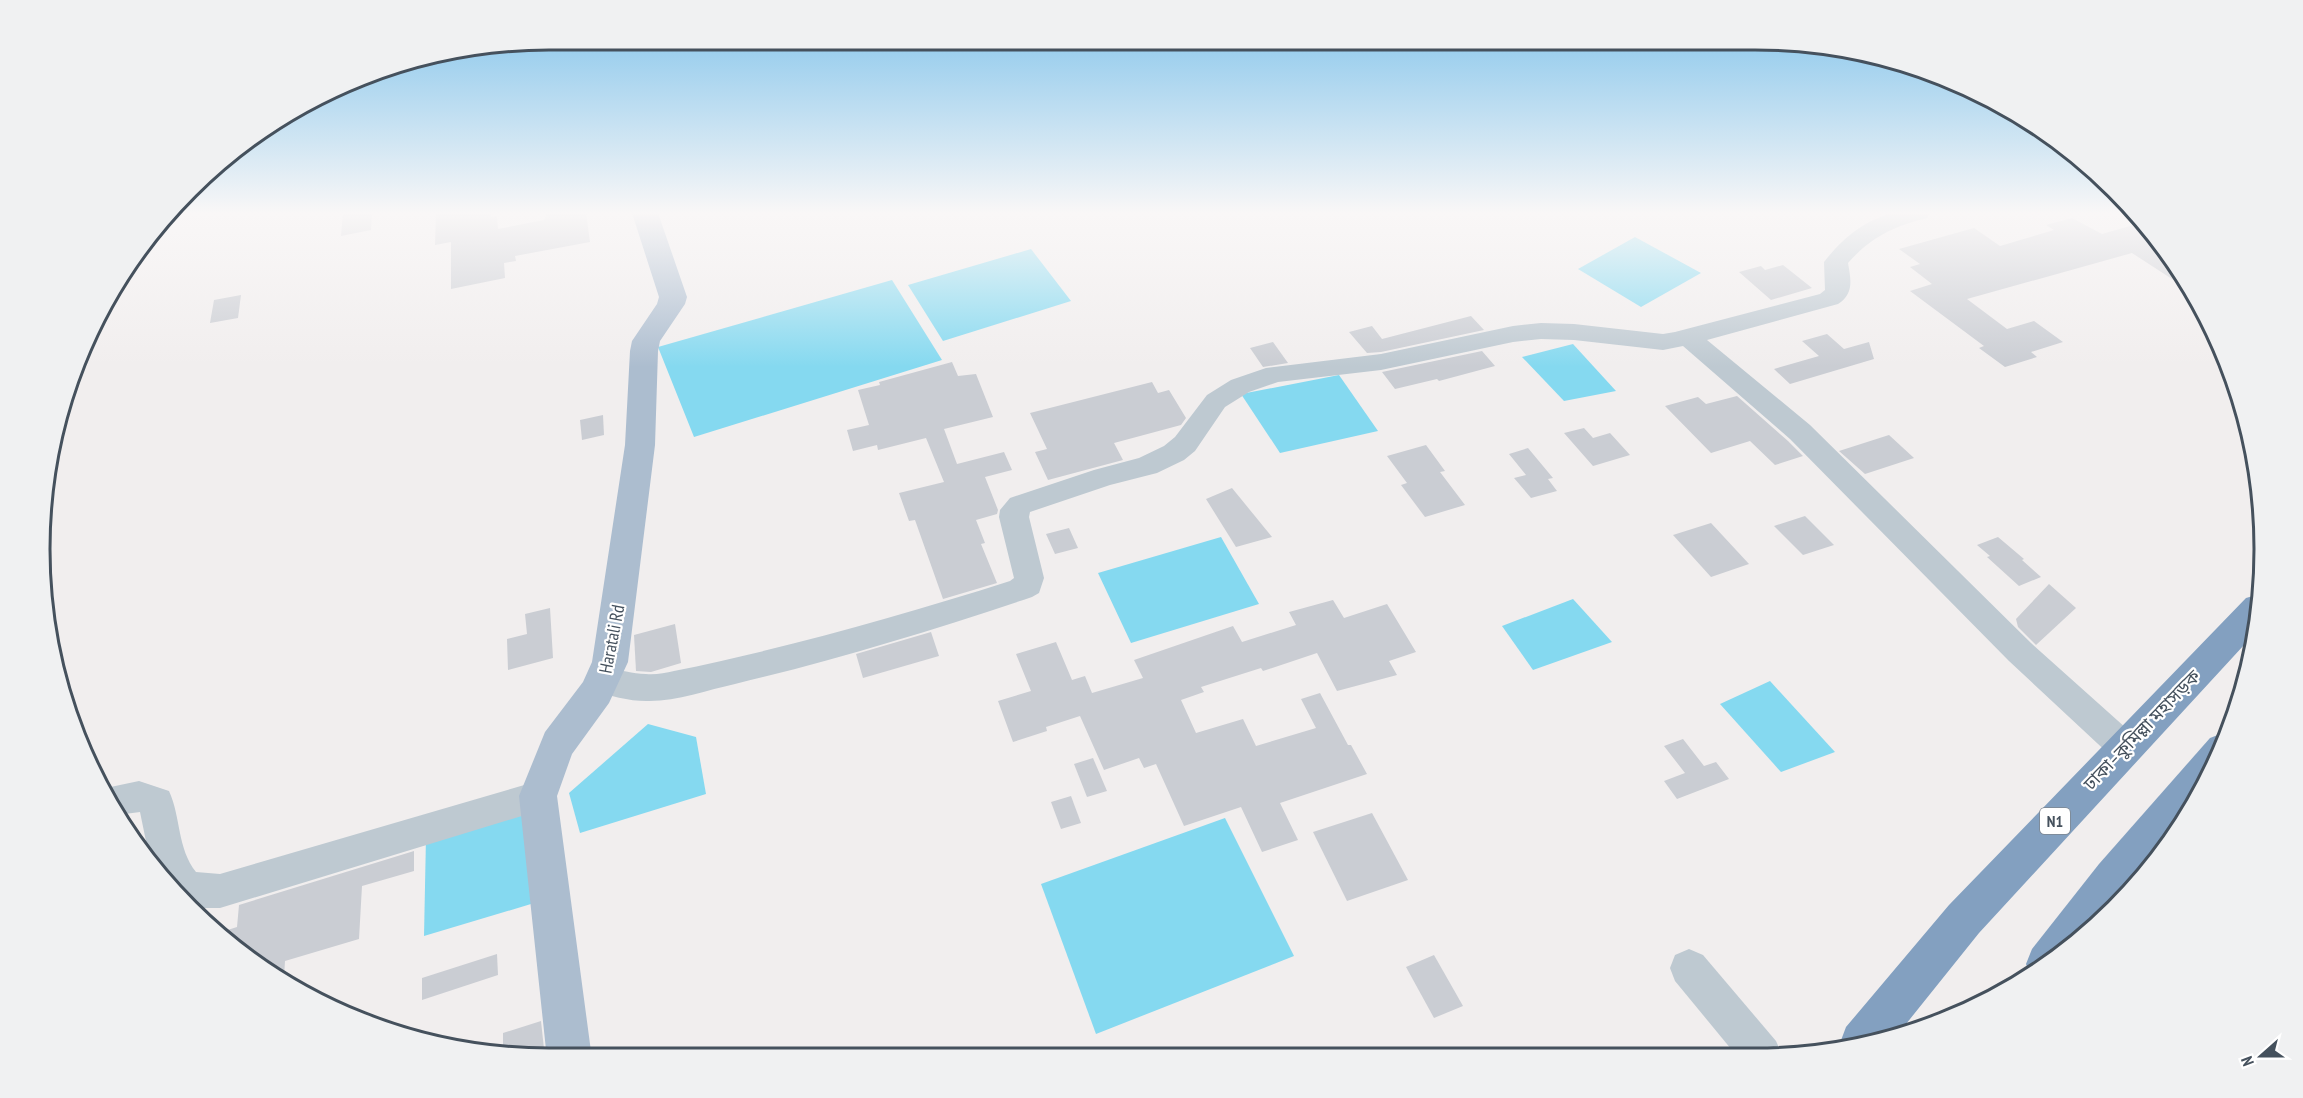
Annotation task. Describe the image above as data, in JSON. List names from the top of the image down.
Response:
{
  "streets": {
    "highway": ["ঢাকা–কুমিল্লা মহাসড়ক", "N1"],
    "main road": ["Haratali Rd"]
  },
  "north": "left"
}
